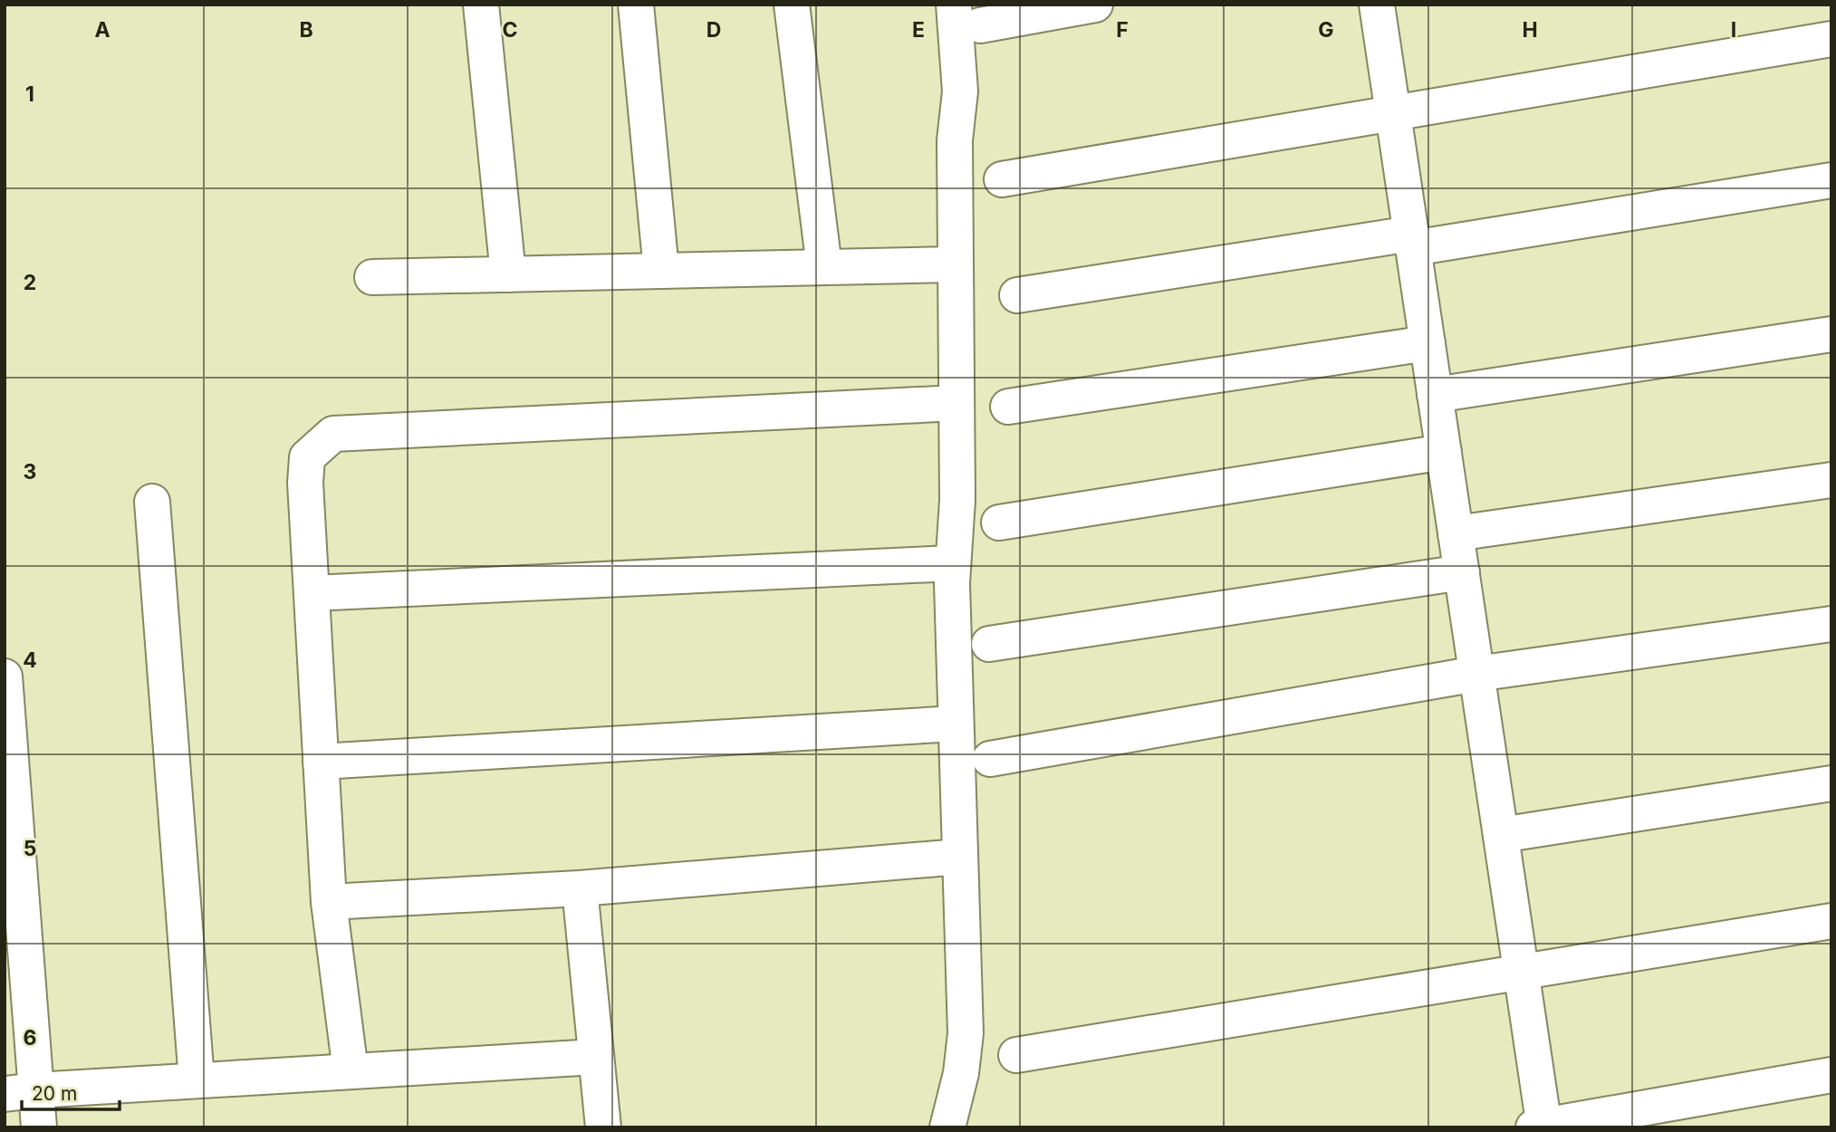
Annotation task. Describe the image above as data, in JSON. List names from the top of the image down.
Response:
{
  "scale_bar": "20 m",
  "grid": {
    "columns": [
      "A",
      "B",
      "C",
      "D",
      "E",
      "F",
      "G",
      "H",
      "I"
    ],
    "rows": [
      "1",
      "2",
      "3",
      "4",
      "5",
      "6"
    ]
  }
}
